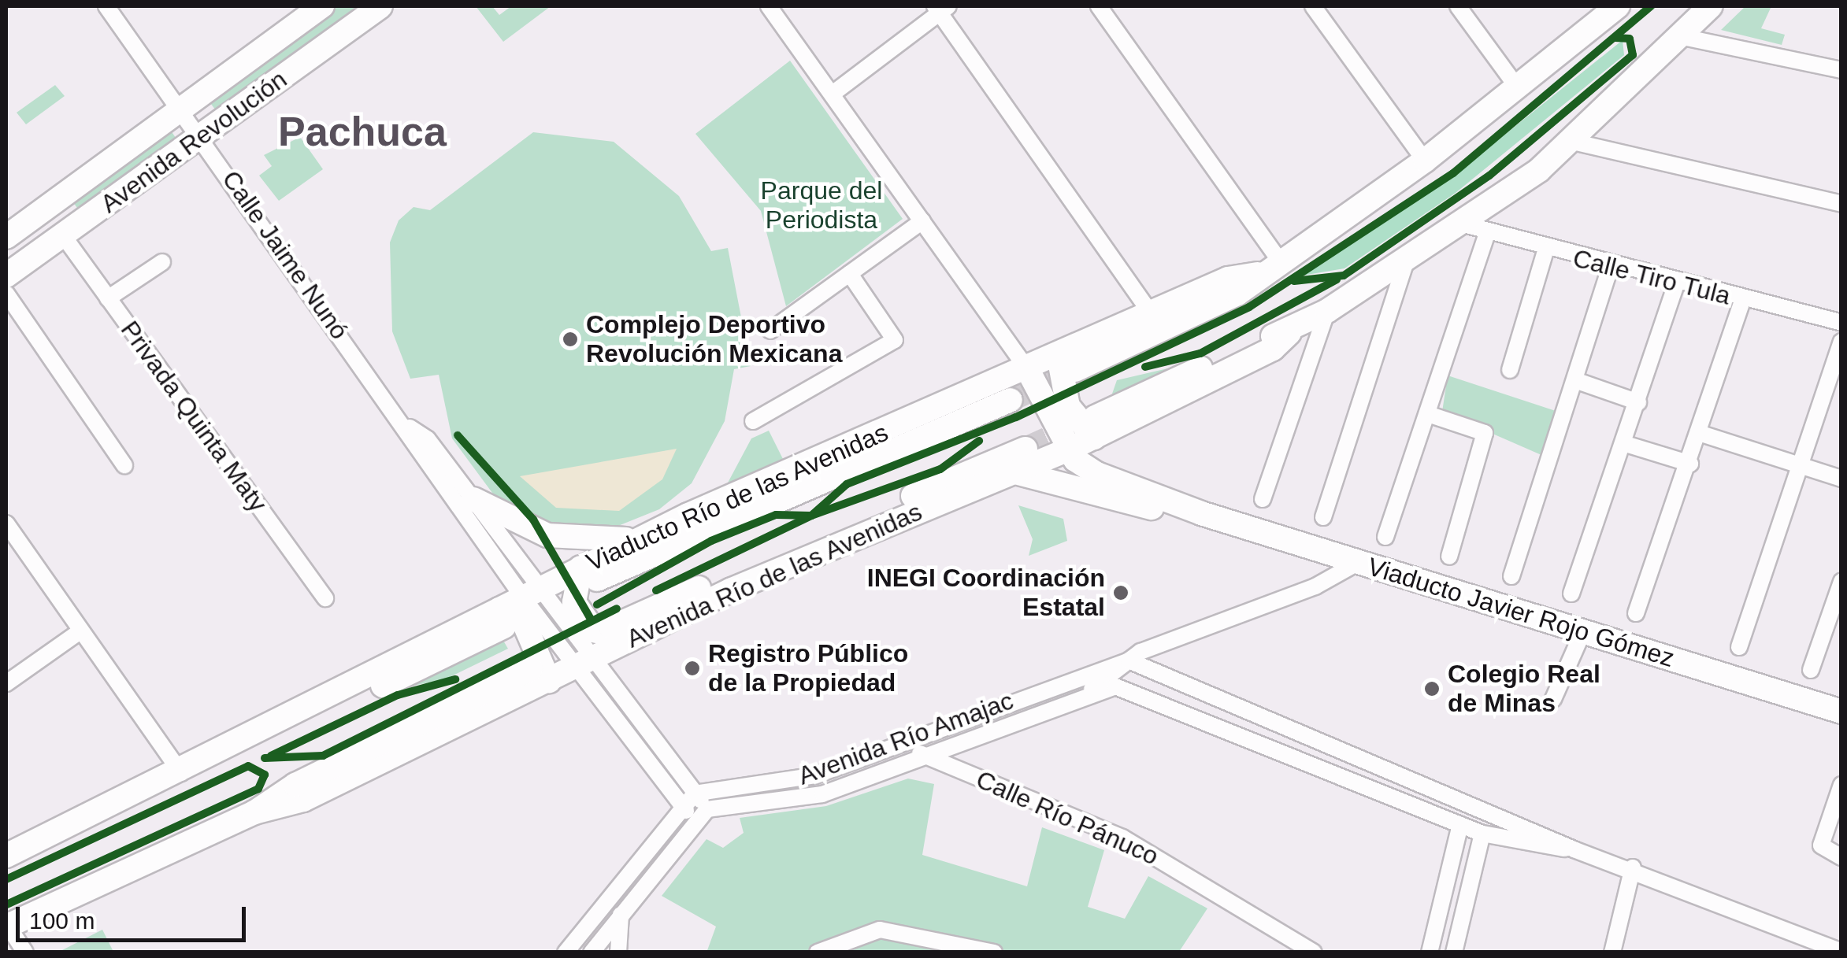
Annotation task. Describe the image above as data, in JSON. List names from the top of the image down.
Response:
{
  "streets": {
    "main road": [
      "Avenida Revolución",
      "Viaducto Río de las Avenidas",
      "Avenida Río de las Avenidas",
      "Viaducto Javier Rojo Gómez"
    ],
    "street": [
      "Calle Jaime Nunó",
      "Calle Tiro Tula",
      "Privada Quinta Maty",
      "Avenida Río Amajac",
      "Calle Río Pánuco"
    ]
  },
  "crossings": [
    ["Avenida Revolución", "Calle Jaime Nunó"],
    ["Avenida Revolución", "Privada Quinta Maty"],
    ["Calle Jaime Nunó", "Viaducto Río de las Avenidas"],
    ["Calle Jaime Nunó", "Avenida Río de las Avenidas"],
    ["Calle Jaime Nunó", "Avenida Río Amajac"],
    ["Avenida Río de las Avenidas", "Viaducto Javier Rojo Gómez"],
    ["Viaducto Javier Rojo Gómez", "Avenida Río Amajac"],
    ["Avenida Río Amajac", "Calle Río Pánuco"]
  ],
  "districts": ["Pachuca"],
  "parks": ["Parque del Periodista"],
  "places": [
    "Complejo Deportivo Revolución Mexicana",
    "INEGI Coordinación Estatal",
    "Registro Público de la Propiedad",
    "Colegio Real de Minas"
  ],
  "scale_bar": "100 m"
}
